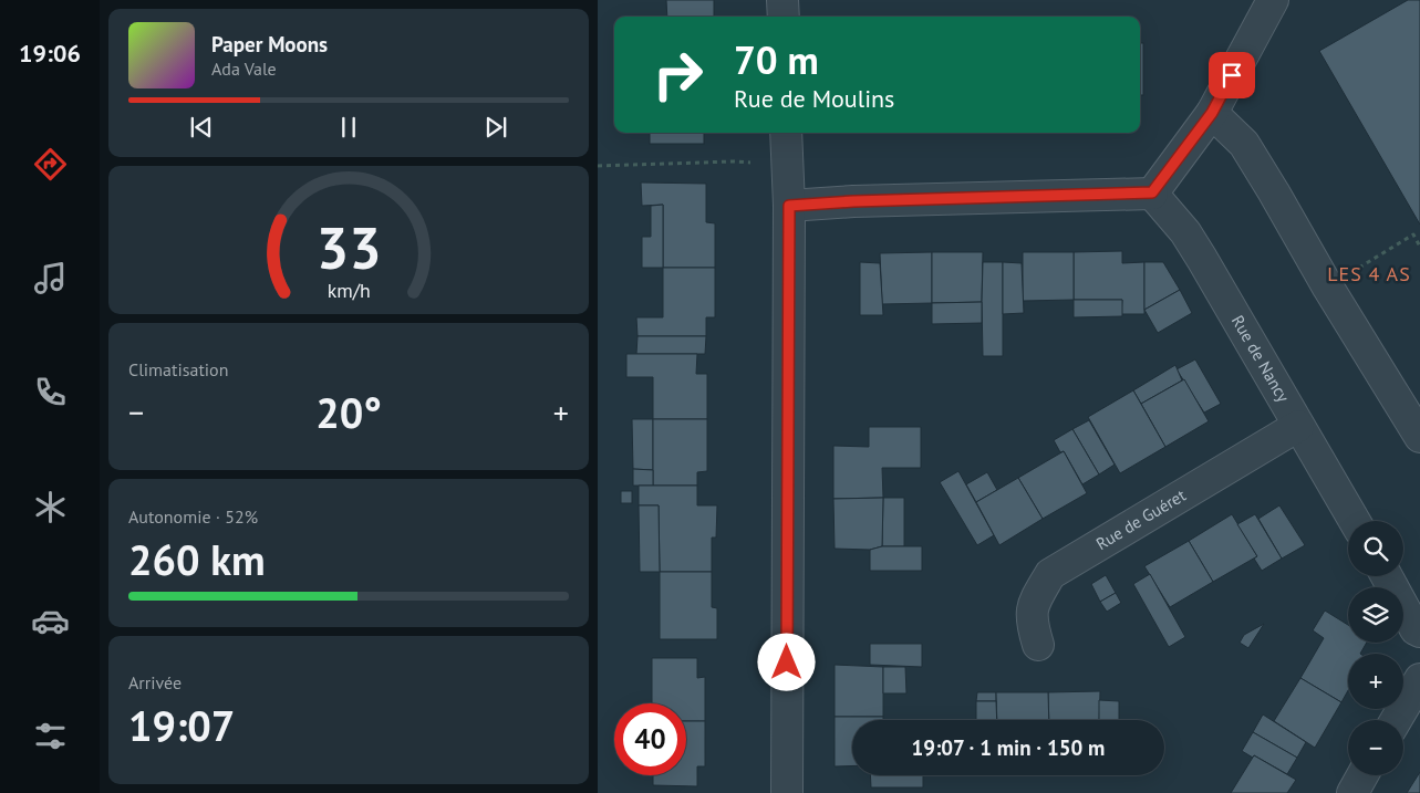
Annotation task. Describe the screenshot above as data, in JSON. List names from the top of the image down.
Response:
{
  "streets": {
    "street": ["Rue de Nancy", "Rue de Guéret"]
  },
  "crossings": [
    ["Rue de Nancy", "Rue de Guéret"]
  ],
  "districts": ["LES 4 AS"],
  "page": {
    "tabs": "19:06",
    "turn": ["70 m", "Rue de Moulins"],
    "song": ["Paper Moons", "Ada Vale"],
    "tile": [
      "Climatisation",
      ["Autonomie · 52%", "260 km"],
      ["Arrivée", "19:07"]
    ],
    "heat": ["−", "20°", "+"],
    "map_buttons": ["+", "−"],
    "limit": "40",
    "trip": "19:07 · 1 min · 150 m",
    "gauge": ["33", "km/h"]
  }
}
